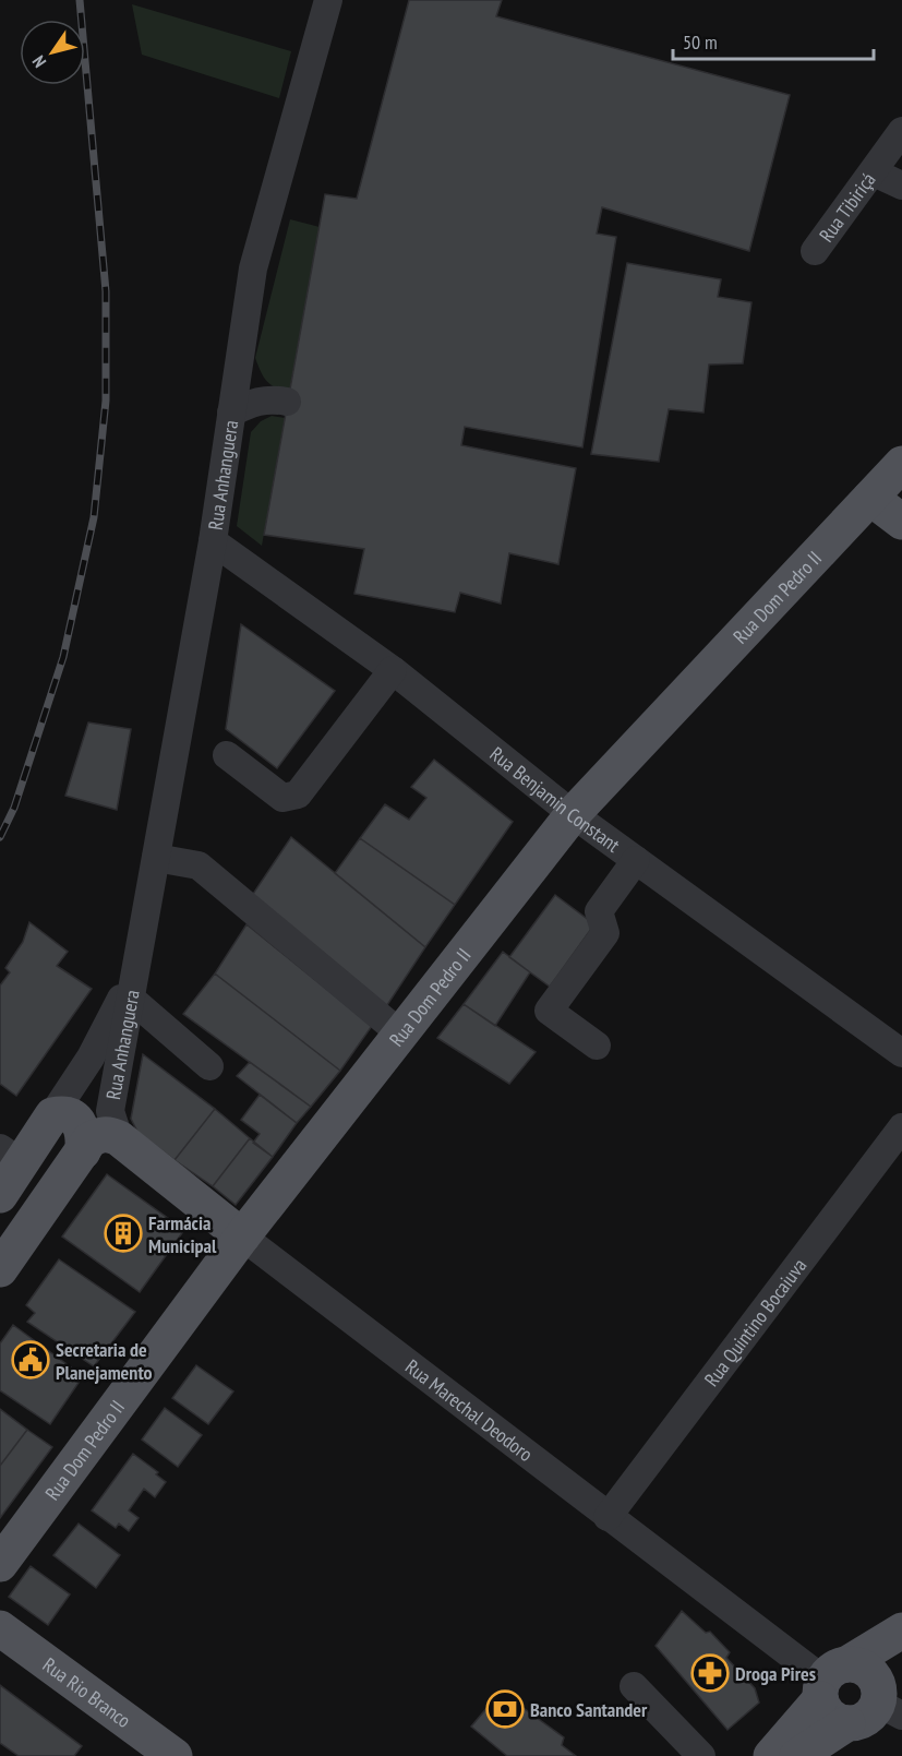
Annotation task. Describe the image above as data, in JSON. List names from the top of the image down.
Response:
{
  "streets": {
    "main road": [
      "Rua Anhanguera",
      "Rua Dom Pedro II",
      "Rua Marechal Deodoro",
      "Rua Rio Branco"
    ],
    "street": ["Rua Tibiriçá", "Rua Benjamin Constant", "Rua Quintino Bocaiuva"]
  },
  "crossings": [
    ["Rua Anhanguera", "Rua Benjamin Constant"],
    ["Rua Anhanguera", "Rua Marechal Deodoro"],
    ["Rua Dom Pedro II", "Rua Benjamin Constant"],
    ["Rua Dom Pedro II", "Rua Marechal Deodoro"],
    ["Rua Quintino Bocaiuva", "Rua Marechal Deodoro"]
  ],
  "places": {
    "building": ["Farmácia Municipal"],
    "public building": ["Secretaria de Planejamento"],
    "pharmacy": ["Droga Pires"],
    "bank": ["Banco Santander"]
  },
  "scale_bar": "50 m",
  "north": "bottom left"
}
